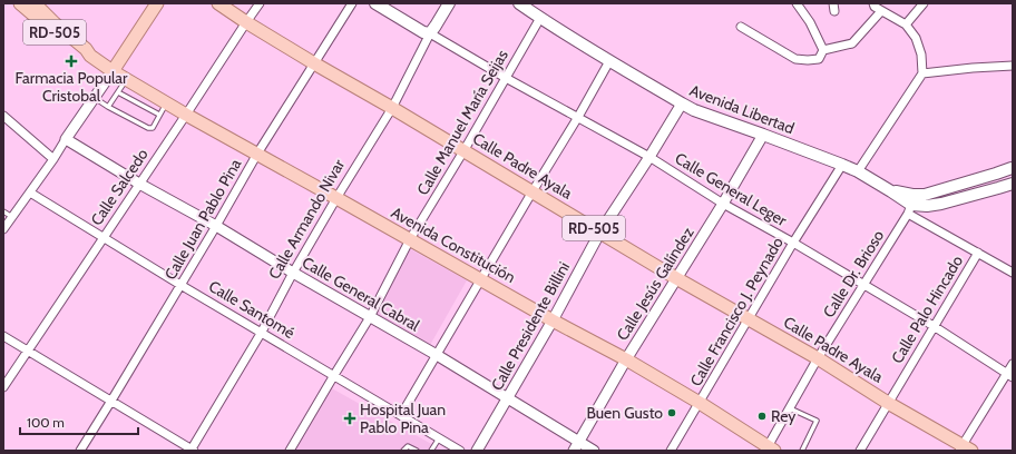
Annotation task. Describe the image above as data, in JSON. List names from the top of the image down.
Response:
{
  "streets": {
    "main road": [
      "RD-505",
      "Avenida Libertad",
      "Calle Padre Ayala",
      "Calle Armando Nivar",
      "Avenida Constitución"
    ],
    "street": [
      "Calle Manuel María Seijas",
      "Calle Salcedo",
      "Calle General Leger",
      "Calle Juan Pablo Pina",
      "Calle Dr. Brioso",
      "Calle Jesús Galíndez",
      "Calle General Cabral",
      "Calle Santomé",
      "Calle Palo Hincado",
      "Calle Francisco J. Peynado",
      "Calle Presidente Billini"
    ]
  },
  "crossings": [
    ["RD-505", "Avenida Constitución"],
    ["Avenida Libertad", "Calle Manuel María Seijas"],
    ["Avenida Libertad", "Calle Dr. Brioso"],
    ["Avenida Libertad", "Calle Jesús Galíndez"],
    ["Avenida Libertad", "Calle Francisco J. Peynado"],
    ["Avenida Libertad", "Calle Presidente Billini"],
    ["Calle Manuel María Seijas", "Calle Padre Ayala"],
    ["Calle Manuel María Seijas", "Calle General Leger"],
    ["Calle Manuel María Seijas", "Avenida Constitución"],
    ["Calle Manuel María Seijas", "Calle General Cabral"],
    ["Calle Manuel María Seijas", "Calle Santomé"],
    ["Calle Padre Ayala", "Calle Salcedo"],
    ["Calle Padre Ayala", "Calle Juan Pablo Pina"],
    ["Calle Padre Ayala", "Calle Armando Nivar"],
    ["Calle Padre Ayala", "Calle Dr. Brioso"],
    ["Calle Padre Ayala", "Calle Jesús Galíndez"],
    ["Calle Padre Ayala", "Calle Palo Hincado"],
    ["Calle Padre Ayala", "Calle Francisco J. Peynado"],
    ["Calle Padre Ayala", "Calle Presidente Billini"],
    ["Calle Salcedo", "Avenida Constitución"],
    ["Calle Salcedo", "Calle General Cabral"],
    ["Calle Salcedo", "Calle Santomé"],
    ["Calle General Leger", "Calle Armando Nivar"],
    ["Calle General Leger", "Calle Dr. Brioso"],
    ["Calle General Leger", "Calle Jesús Galíndez"],
    ["Calle General Leger", "Calle Palo Hincado"],
    ["Calle General Leger", "Calle Francisco J. Peynado"],
    ["Calle General Leger", "Calle Presidente Billini"],
    ["Calle Juan Pablo Pina", "Avenida Constitución"],
    ["Calle Juan Pablo Pina", "Calle General Cabral"],
    ["Calle Juan Pablo Pina", "Calle Santomé"],
    ["Calle Armando Nivar", "Avenida Constitución"],
    ["Calle Armando Nivar", "Calle General Cabral"],
    ["Calle Armando Nivar", "Calle Santomé"],
    ["Avenida Constitución", "Calle Dr. Brioso"],
    ["Avenida Constitución", "Calle Jesús Galíndez"],
    ["Avenida Constitución", "Calle Francisco J. Peynado"],
    ["Avenida Constitución", "Calle Presidente Billini"],
    ["Calle Jesús Galíndez", "Calle General Cabral"],
    ["Calle General Cabral", "Calle Presidente Billini"]
  ],
  "places": {
    "health": ["Farmacia Popular Cristobal", "Hospital Juan Pablo Pina"],
    "other": ["Buen Gusto", "Rey"]
  },
  "scale_bar": "100 m"
}
